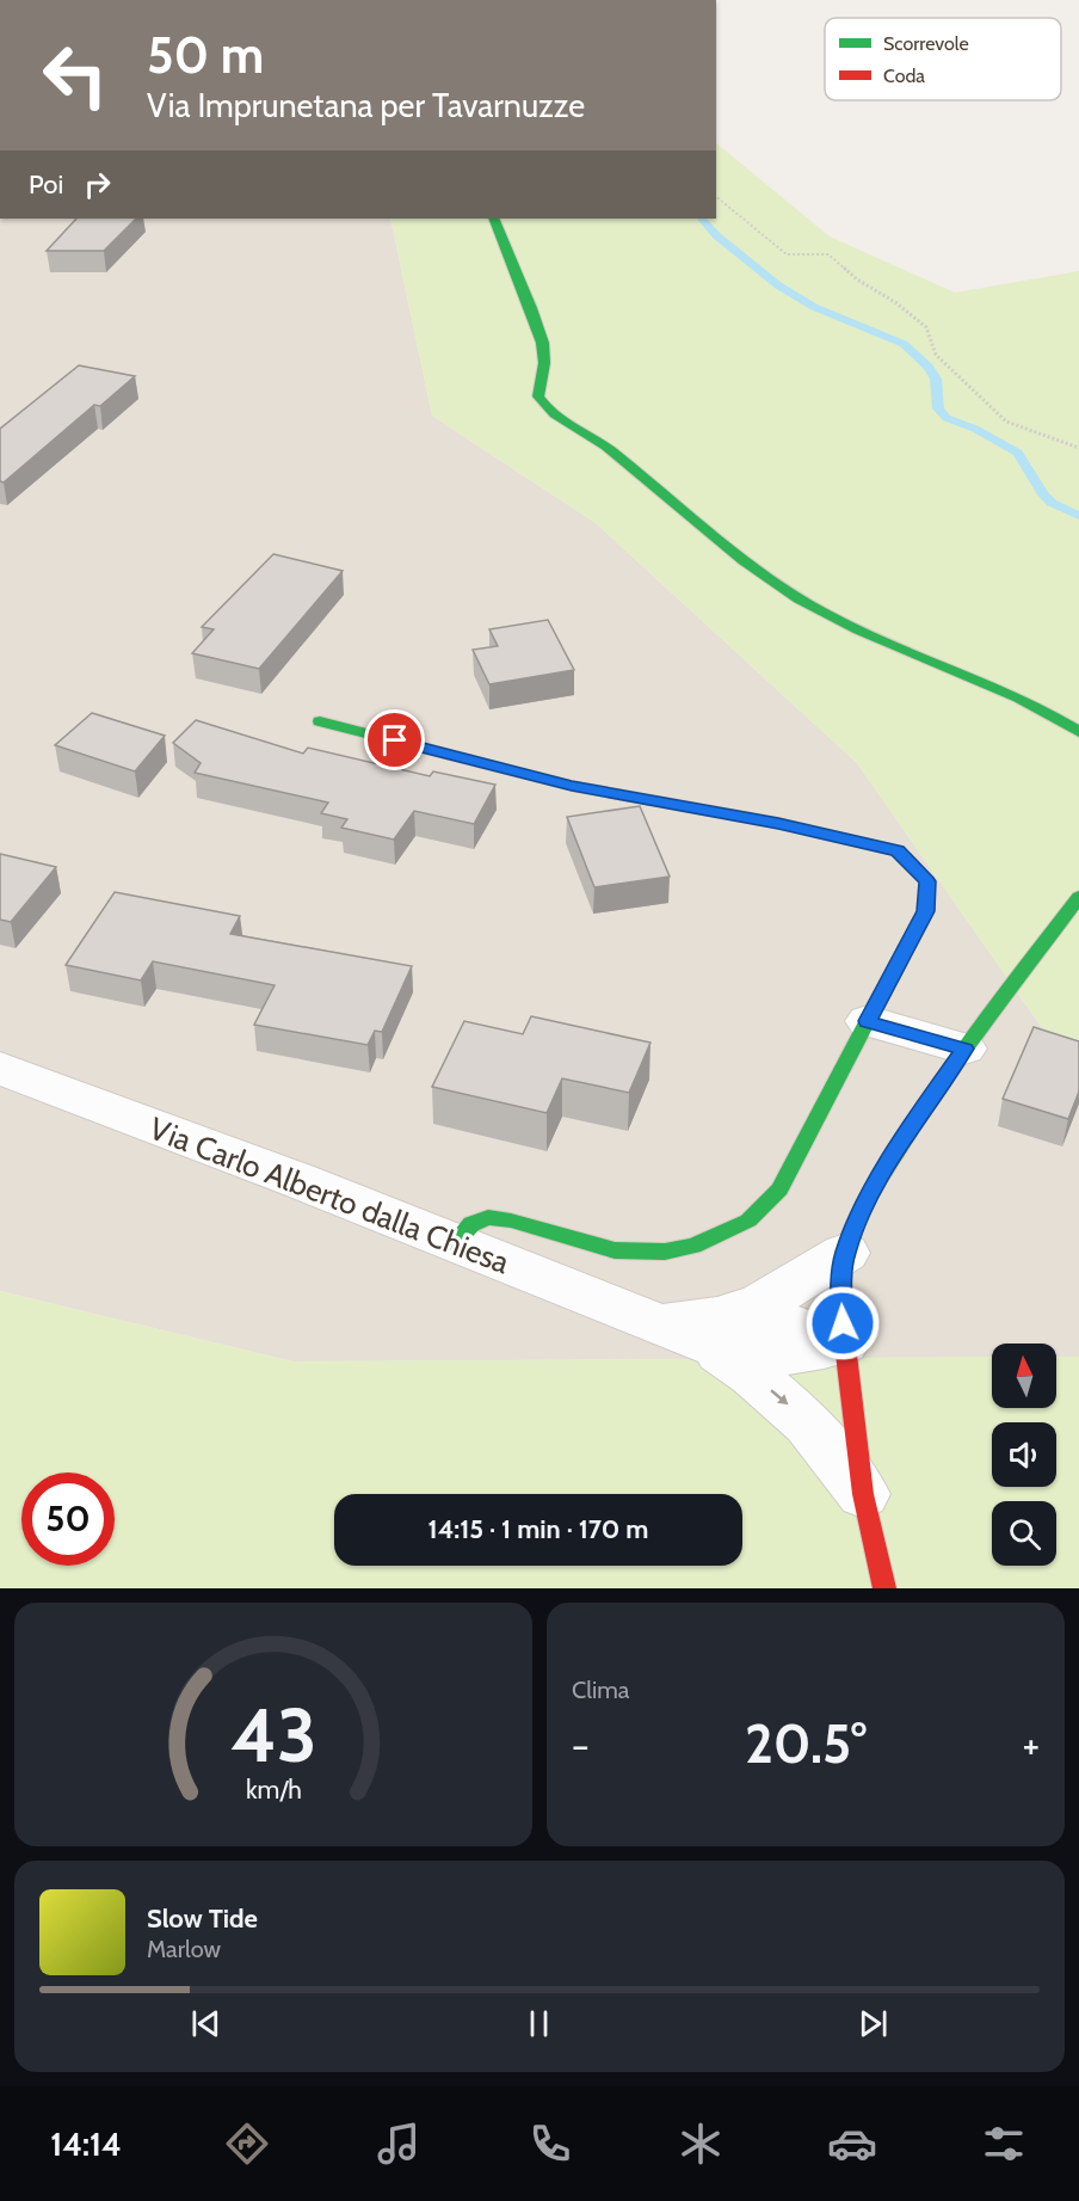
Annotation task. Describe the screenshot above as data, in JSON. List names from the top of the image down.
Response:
{
  "streets": {
    "street": ["Via Carlo Alberto dalla Chiesa"]
  },
  "legend": ["Scorrevole", "Coda"],
  "north": "top",
  "page": {
    "turn": ["50 m", "Via Imprunetana per Tavarnuzze"],
    "then": "Poi",
    "limit": "50",
    "trip": "14:15 · 1 min · 170 m",
    "tile": "Clima",
    "heat": ["−", "20.5°", "+"],
    "song": ["Slow Tide", "Marlow"],
    "tabs": "14:14",
    "gauge": ["43", "km/h"]
  }
}
